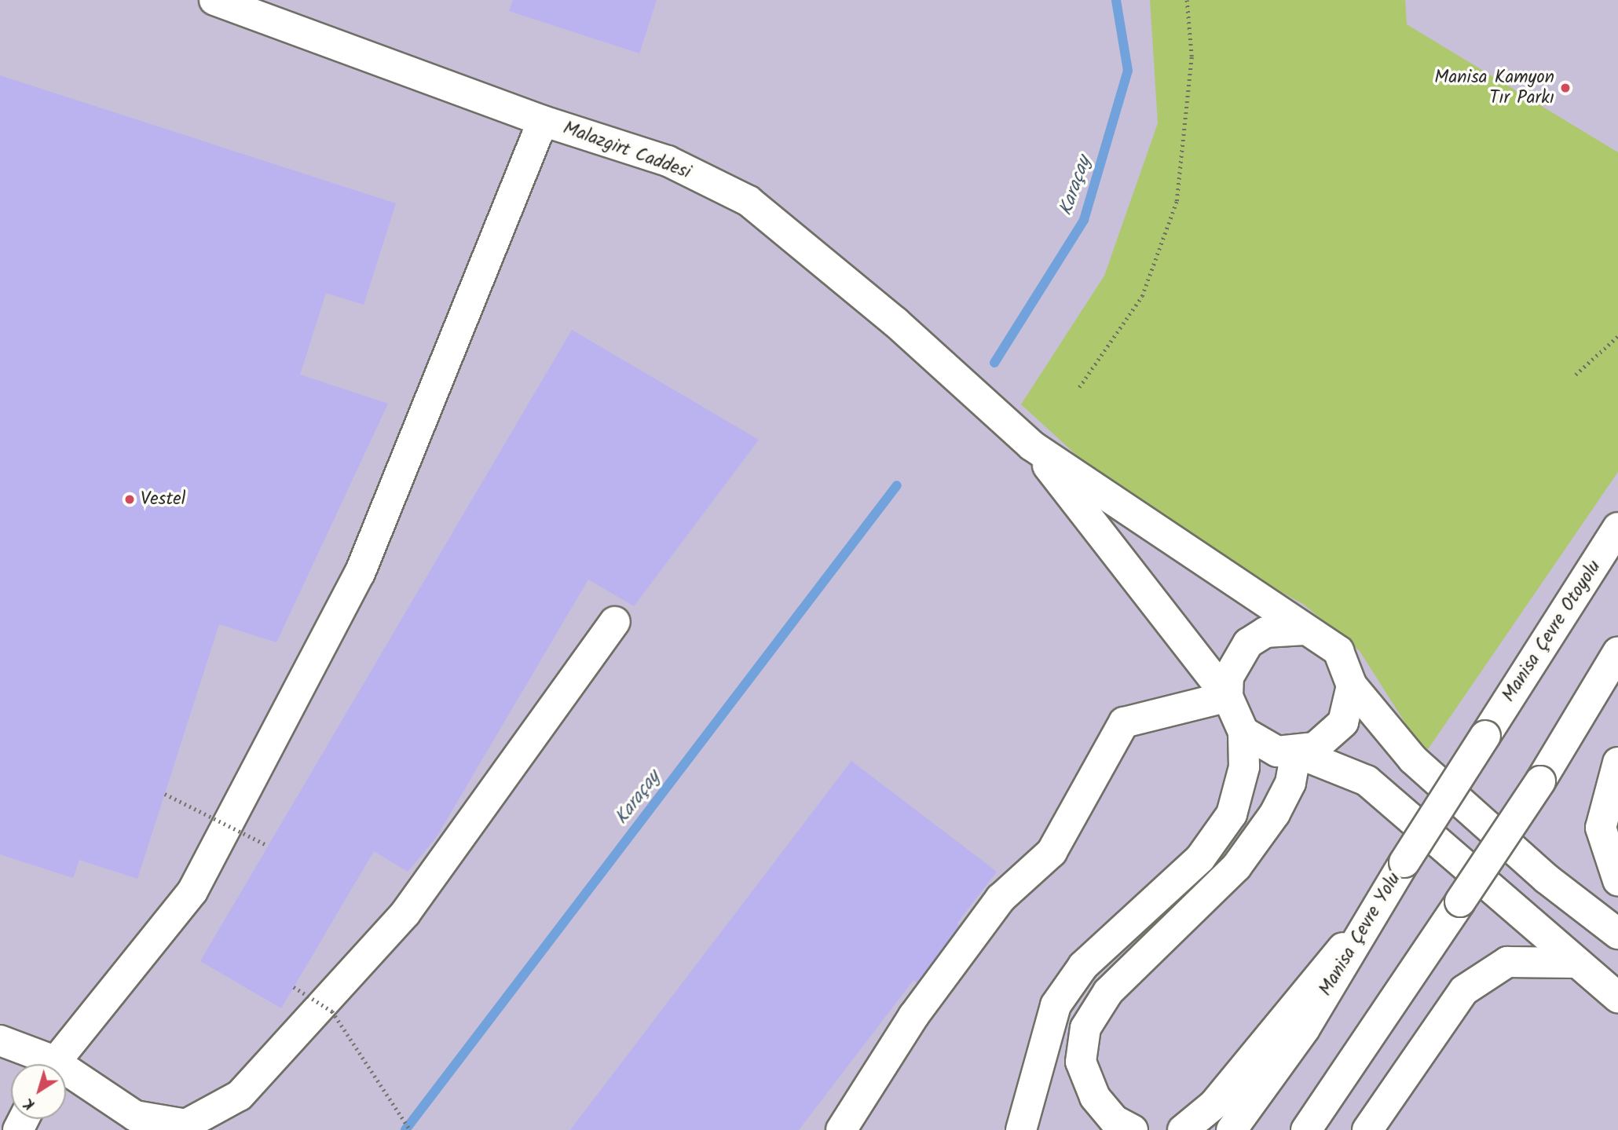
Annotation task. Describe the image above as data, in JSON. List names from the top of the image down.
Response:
{
  "streets": {
    "main road": ["Malazgirt Caddesi", "Manisa Çevre Otoyolu", "Manisa Çevre Yolu"]
  },
  "crossings": [
    ["Manisa Çevre Otoyolu", "Manisa Çevre Yolu"]
  ],
  "water": ["Karaçay"],
  "places": ["Manisa Kamyon Tır Parkı", "Vestel"],
  "north": "bottom left"
}
